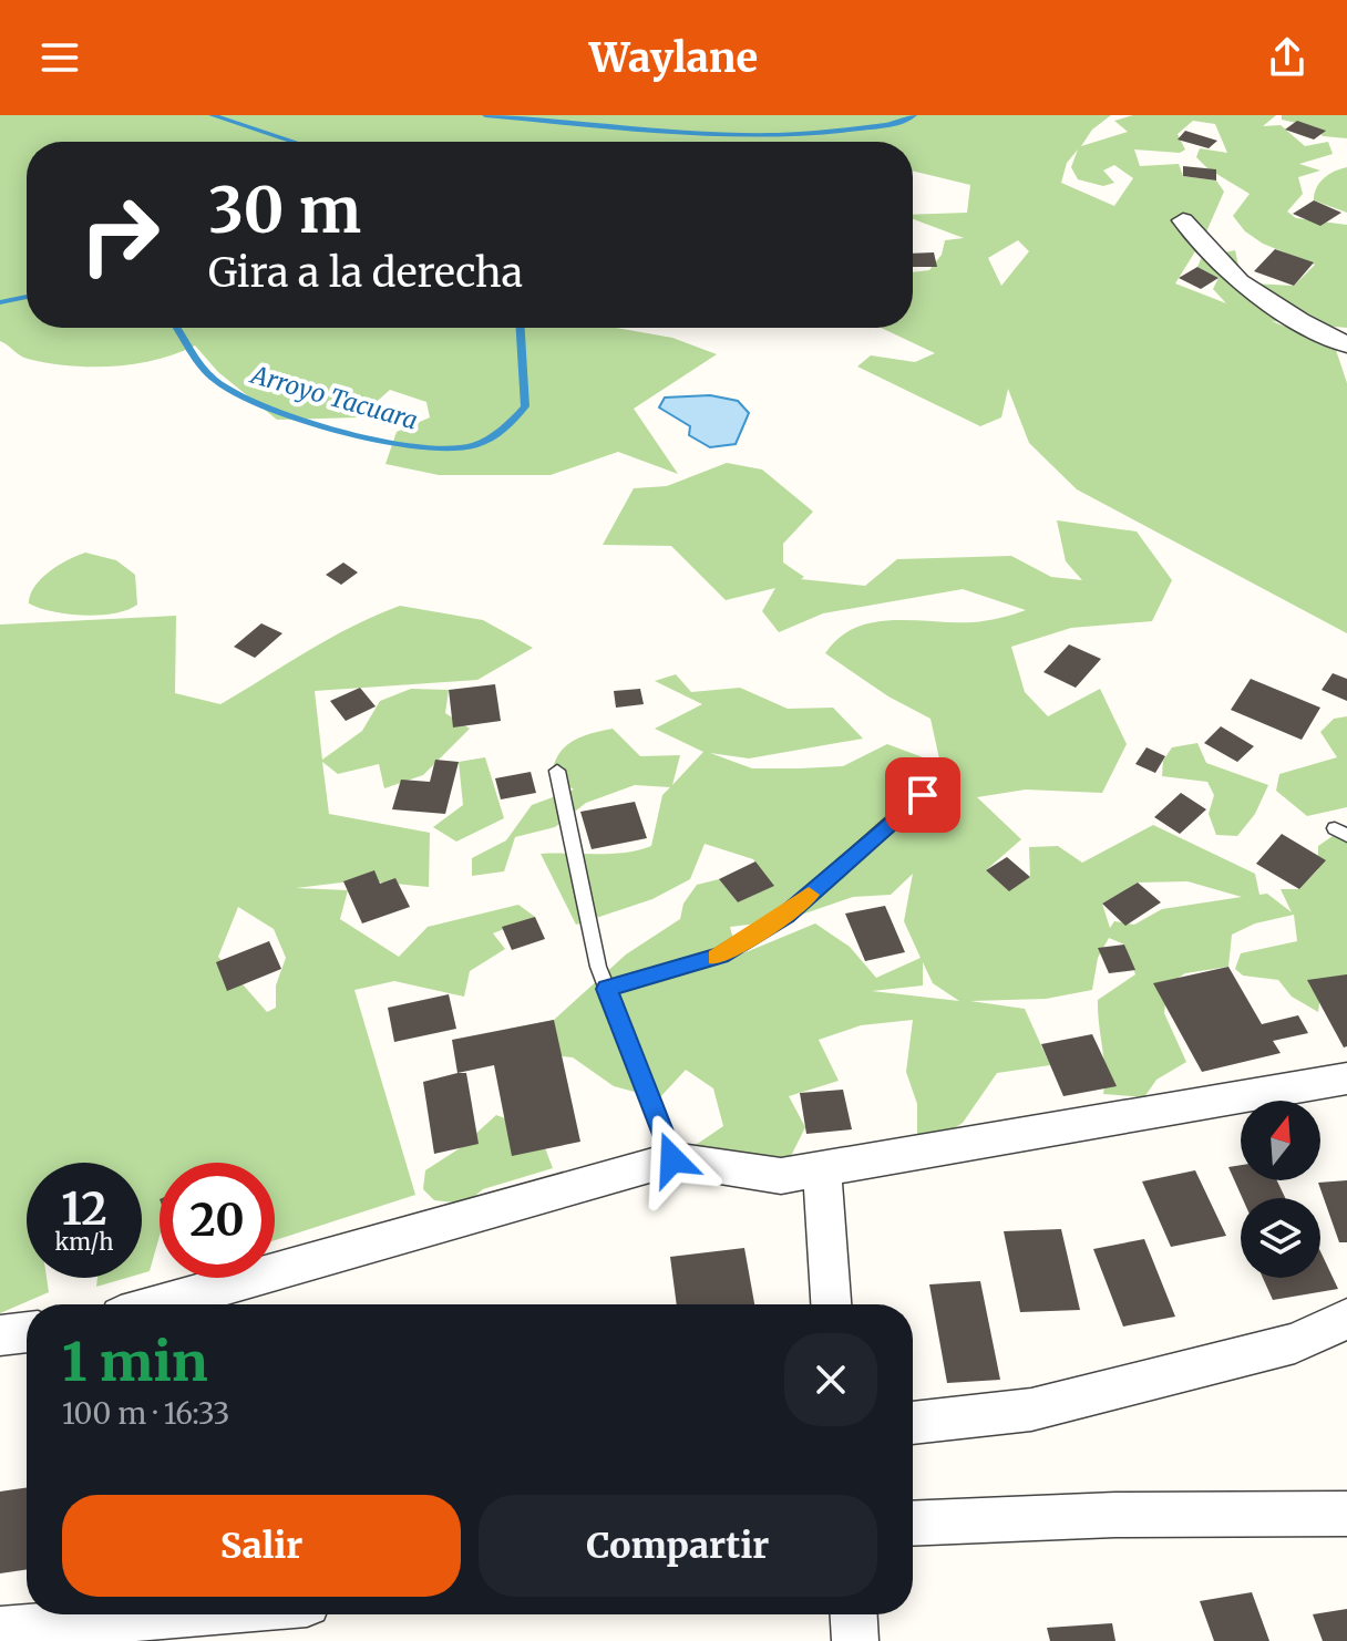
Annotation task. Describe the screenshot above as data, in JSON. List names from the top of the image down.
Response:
{
  "water": ["Arroyo Tacuara"],
  "north": "top",
  "page": {
    "header": "Waylane",
    "turn": ["30 m", "Gira a la derecha"],
    "speed": "12 km/h",
    "limit": "20",
    "heading": ["1 min", "100 m · 16:33"],
    "buttons": ["Salir", "Compartir"]
  }
}
